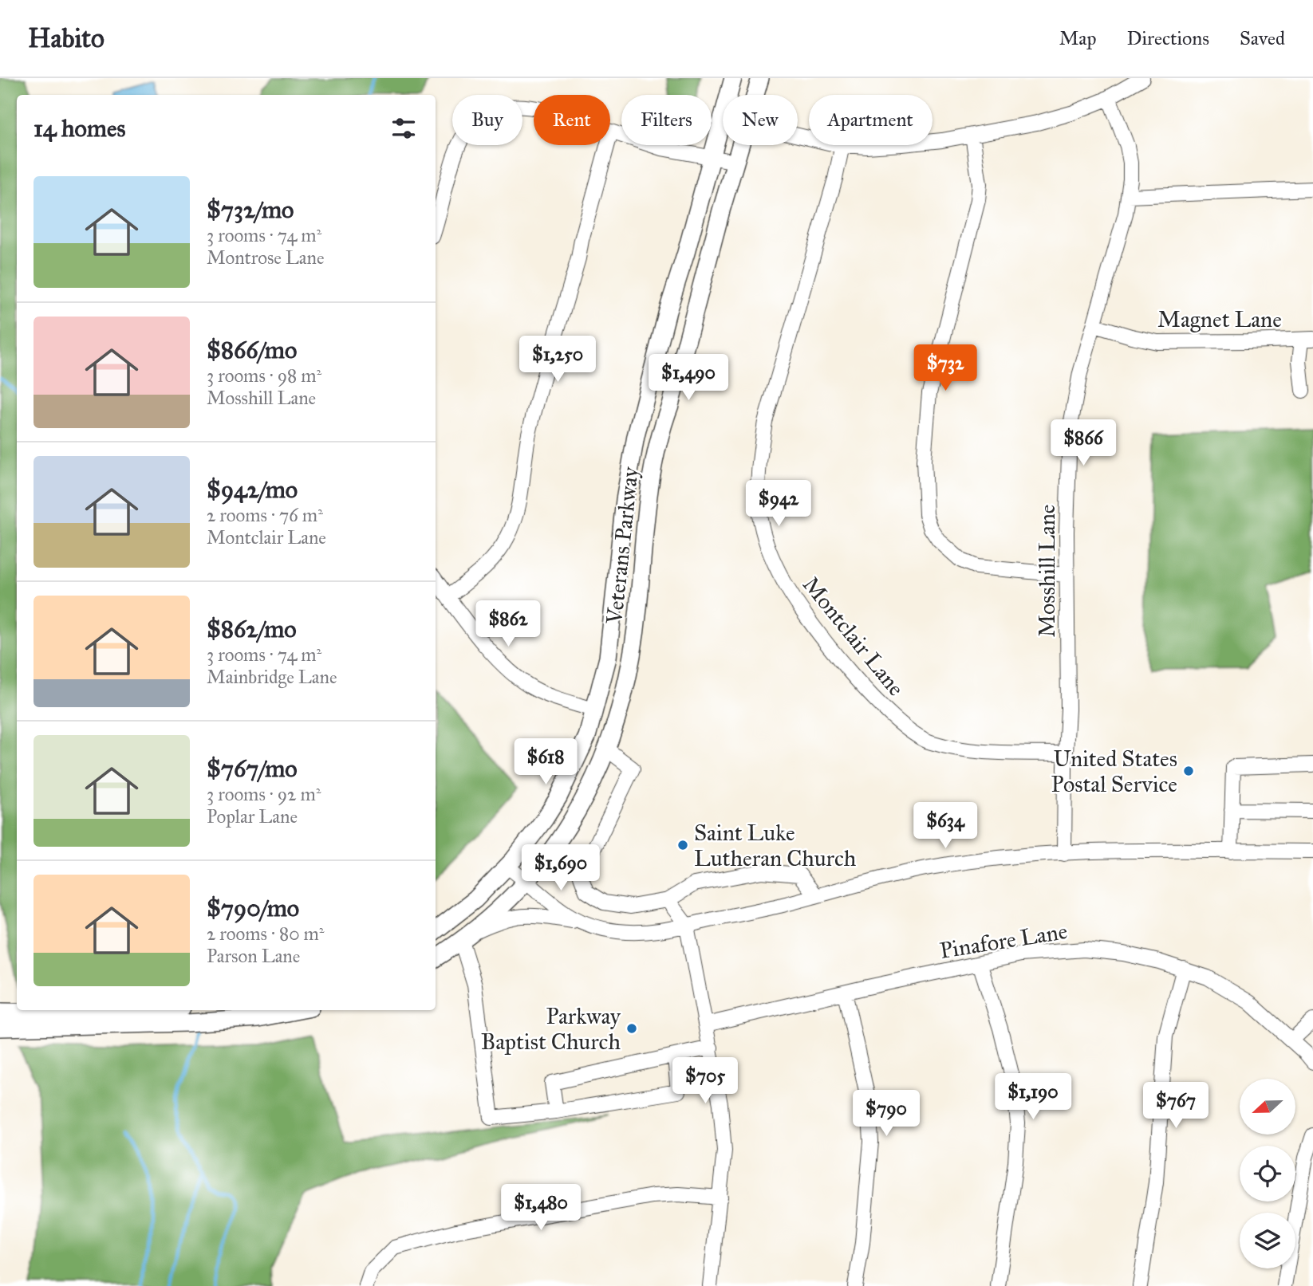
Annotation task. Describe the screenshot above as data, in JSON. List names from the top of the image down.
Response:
{
  "streets": {
    "main road": ["Veterans Parkway"],
    "street": [
      "Magnet Lane",
      "Mosshill Lane",
      "Montclair Lane",
      "Pinafore Lane"
    ]
  },
  "crossings": [
    ["Magnet Lane", "Mosshill Lane"],
    ["Mosshill Lane", "Montclair Lane"]
  ],
  "places": ["United States Postal Service", "Saint Luke Lutheran Church", "Parkway Baptist Church"],
  "north": "left",
  "page": {
    "header": "Habito",
    "nav": ["Map", "Directions", "Saved"],
    "chip": [
      "Buy",
      "Rent",
      "Filters",
      "New",
      "Apartment"
    ],
    "heading": "14 homes",
    "list": [
      {
        "name": "$732/mo",
        "note": "3 rooms · 74 m² · Montrose Lane"
      },
      {
        "name": "$866/mo",
        "note": "3 rooms · 98 m² · Mosshill Lane"
      },
      {
        "name": "$942/mo",
        "note": "2 rooms · 76 m² · Montclair Lane"
      },
      {
        "name": "$862/mo",
        "note": "3 rooms · 74 m² · Mainbridge Lane"
      },
      {
        "name": "$767/mo",
        "note": "3 rooms · 92 m² · Poplar Lane"
      },
      {
        "name": "$790/mo",
        "note": "2 rooms · 80 m² · Parson Lane"
      }
    ],
    "price": [
      "$1,250",
      "$732",
      "$1,490",
      "$866",
      "$942",
      "$862",
      "$618",
      "$634",
      "$1,690",
      "$705",
      "$1,190",
      "$767",
      "$790",
      "$1,480"
    ]
  }
}
